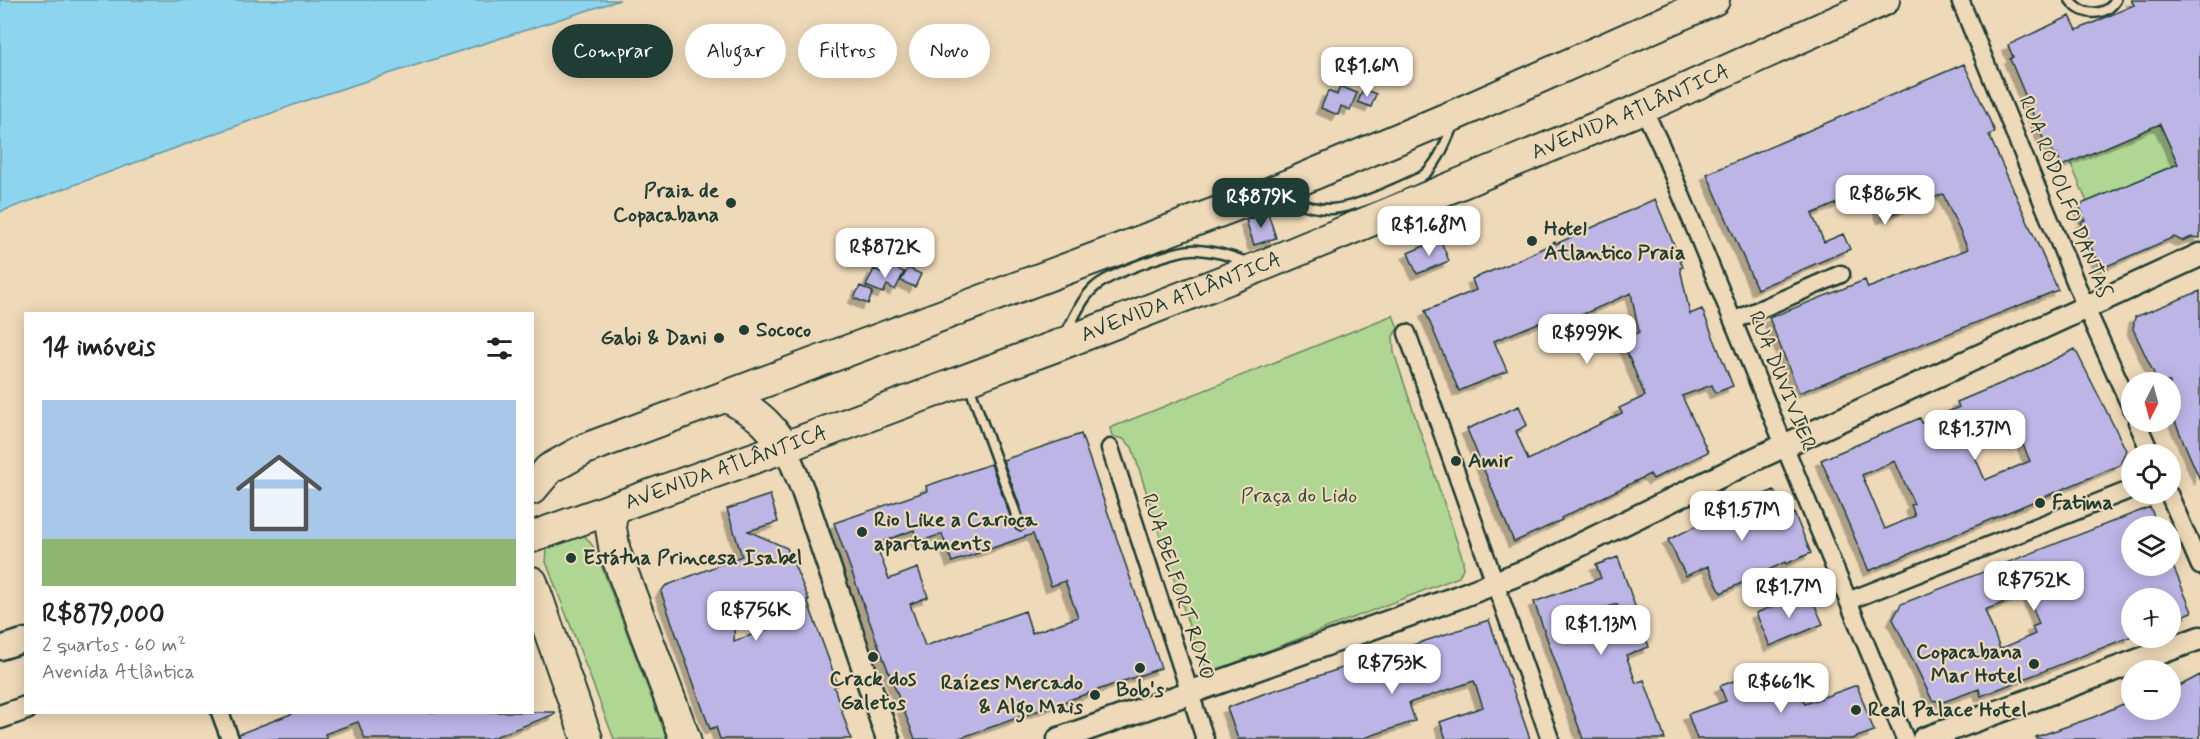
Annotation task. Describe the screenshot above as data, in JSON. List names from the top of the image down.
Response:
{
  "streets": {
    "highway": ["AVENIDA ATLÂNTICA"],
    "street": ["RUA RODOLFO DANTAS", "RUA DUVIVIER", "RUA BELFORT ROXO"]
  },
  "crossings": [
    ["AVENIDA ATLÂNTICA", "RUA DUVIVIER"]
  ],
  "parks": ["Praça do Lido"],
  "places": [
    "Praia de Copacabana",
    "Hotel Atlantico Praia",
    "Sococo",
    "Gabi & Dani",
    "Amir",
    "Fatima",
    "Rio Like a Carioca apartaments",
    "Estátua Princesa Isabel",
    "Crack dos Galetos",
    "Copacabana Mar Hotel",
    "Bob's",
    "Raízes Mercado & Algo Mais",
    "Real Palace Hotel"
  ],
  "north": "bottom",
  "page": {
    "chip": [
      "Comprar",
      "Alugar",
      "Filtros",
      "Novo"
    ],
    "price": [
      "R$1.6M",
      "R$865K",
      "R$879K",
      "R$1.68M",
      "R$872K",
      "R$999K",
      "R$1.37M",
      "R$1.57M",
      "R$752K",
      "R$1.7M",
      "R$756K",
      "R$1.13M",
      "R$753K",
      "R$661K"
    ],
    "heading": "14 imóveis",
    "map_buttons": ["+", "−"],
    "list": [
      {
        "name": "R$879,000",
        "note": "2 quartos · 60 m² · Avenida Atlântica"
      }
    ]
  }
}
